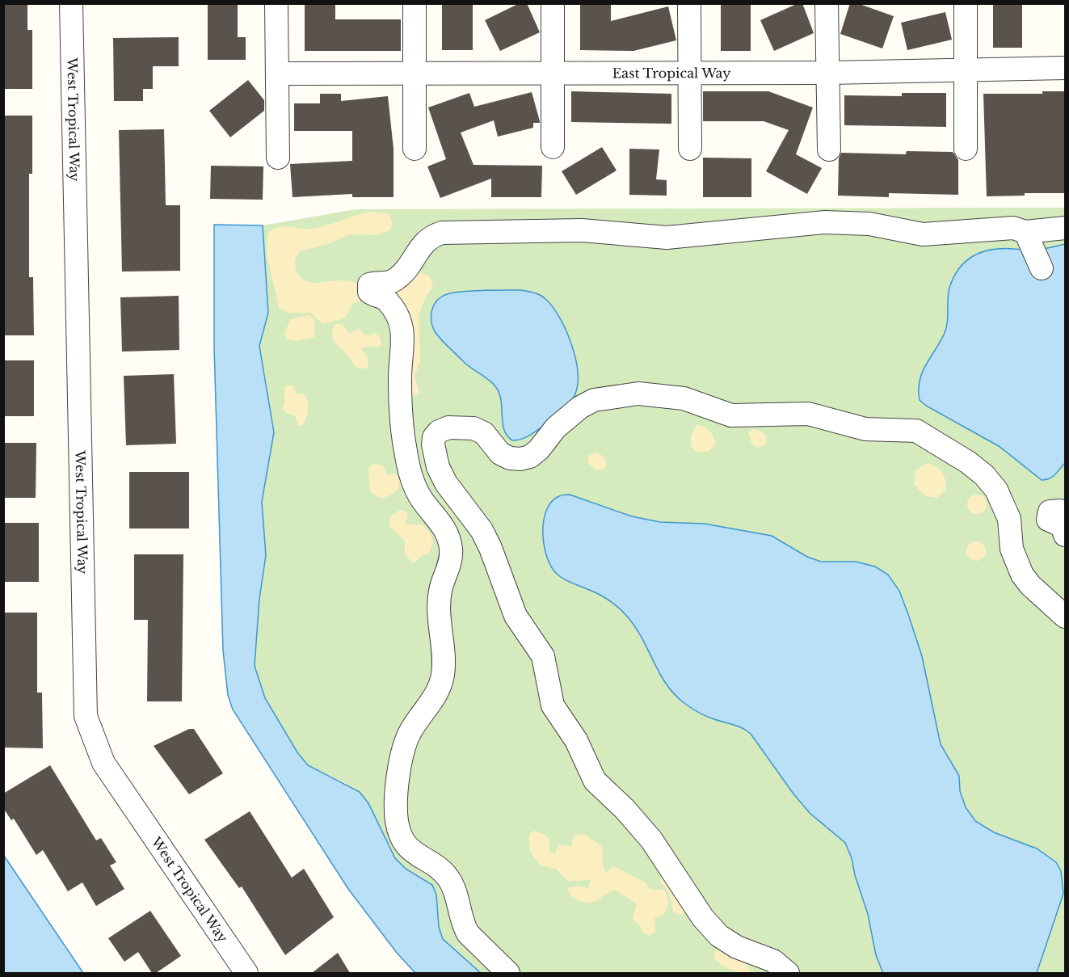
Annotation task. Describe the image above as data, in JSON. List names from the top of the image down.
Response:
{
  "streets": {
    "street": ["East Tropical Way", "West Tropical Way"]
  }
}
